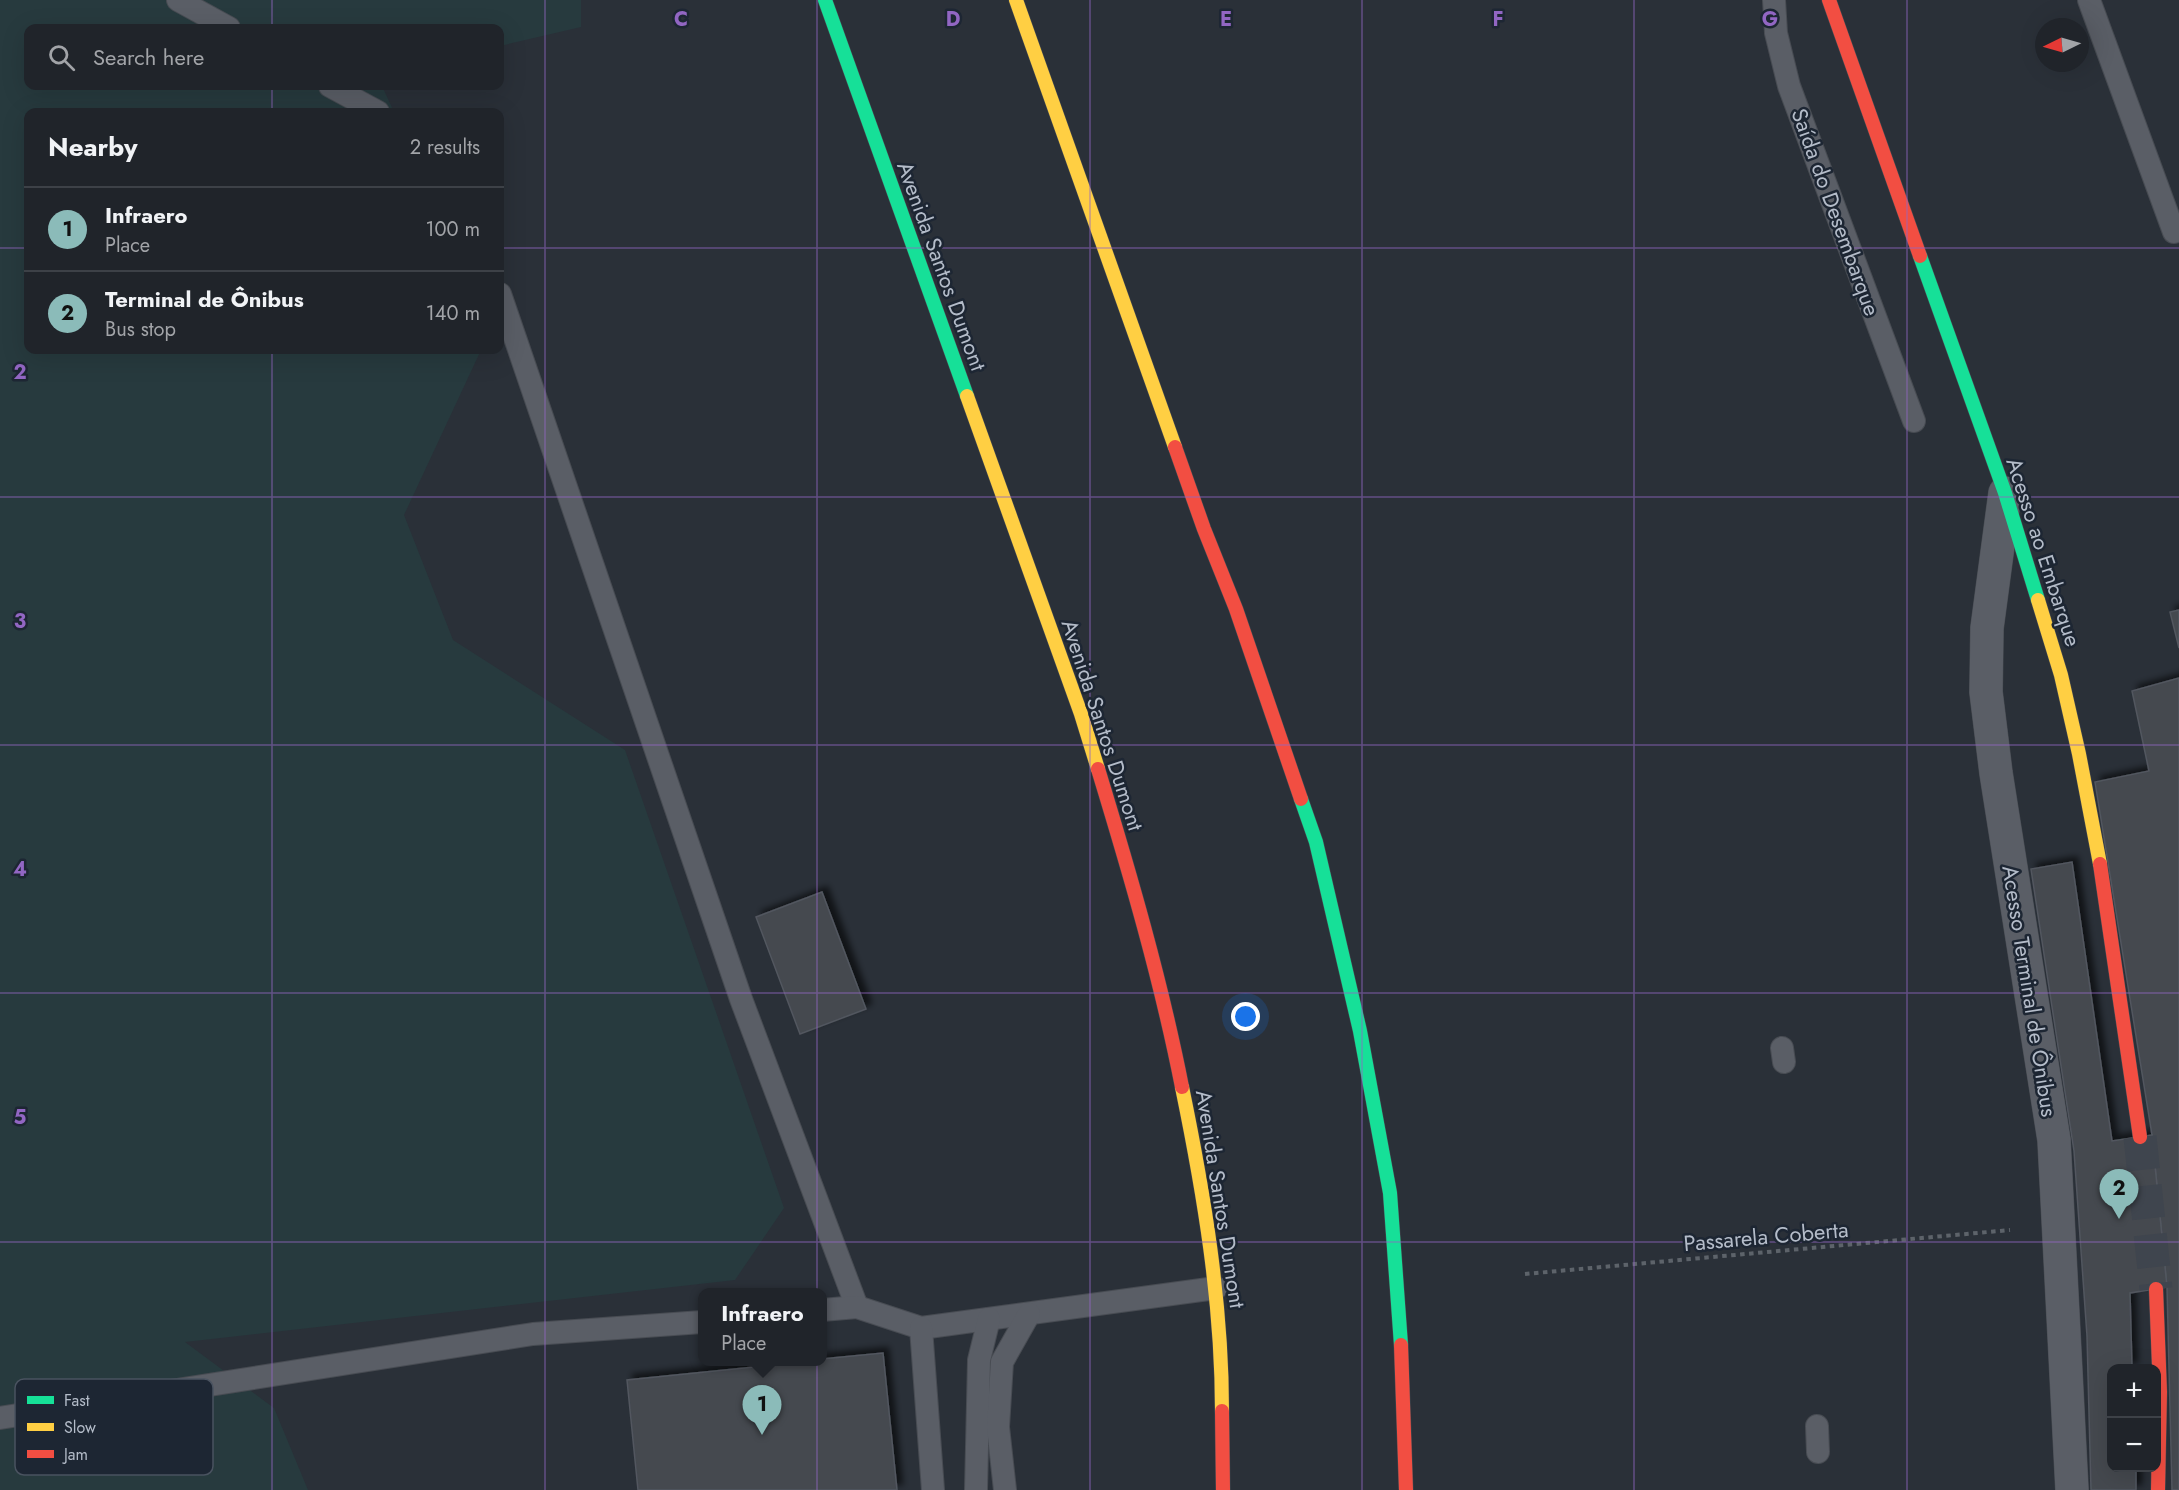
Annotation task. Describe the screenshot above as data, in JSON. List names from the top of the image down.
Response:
{
  "streets": {
    "main road": ["Avenida Santos Dumont", "Acesso ao Embarque"],
    "street": ["Acesso Terminal de Ônibus"],
    "lane": ["Saída do Desembarque"],
    "path": ["Passarela Coberta"]
  },
  "crossings": [
    ["Acesso ao Embarque", "Acesso Terminal de Ônibus"]
  ],
  "legend": ["Fast", "Slow", "Jam"],
  "north": "left",
  "page": {
    "search": "Search here",
    "heading": ["Nearby", "2 results"],
    "list": [
      {
        "mark": "1",
        "name": "Infraero",
        "note": "Place",
        "value": "100 m"
      },
      {
        "mark": "2",
        "name": "Terminal de Ônibus",
        "note": "Bus stop",
        "value": "140 m"
      }
    ],
    "pins": ["2", "1"],
    "popup": ["Infraero", "Place"],
    "map_buttons": ["+", "−"]
  },
  "grid": {
    "columns": [
      "C",
      "D",
      "E",
      "F",
      "G"
    ],
    "rows": [
      "2",
      "3",
      "4",
      "5"
    ]
  }
}
